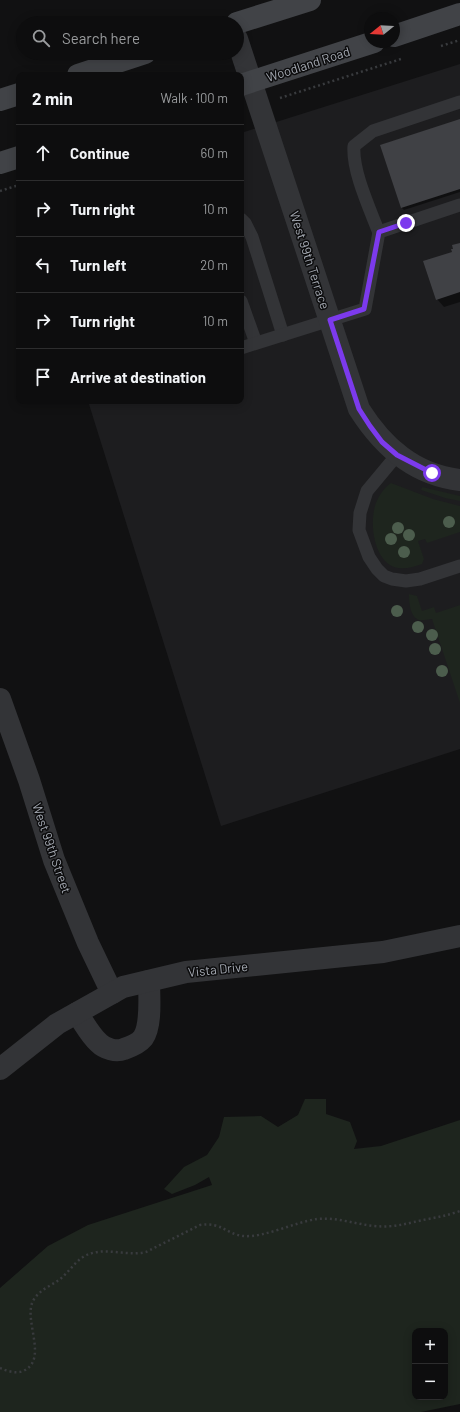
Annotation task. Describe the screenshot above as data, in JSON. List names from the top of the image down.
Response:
{
  "streets": {
    "main road": ["Woodland Road"],
    "street": ["West 99th Terrace", "West 99th Street", "Vista Drive"]
  },
  "crossings": [
    ["Woodland Road", "West 99th Terrace"],
    ["West 99th Street", "Vista Drive"]
  ],
  "north": "left",
  "page": {
    "search": "Search here",
    "heading": ["2 min", "Walk · 100 m"],
    "list": [
      ["Continue", "60 m"],
      ["Turn right", "10 m"],
      ["Turn left", "20 m"],
      ["Turn right", "10 m"],
      "Arrive at destination"
    ],
    "map_buttons": ["+", "−"]
  }
}
